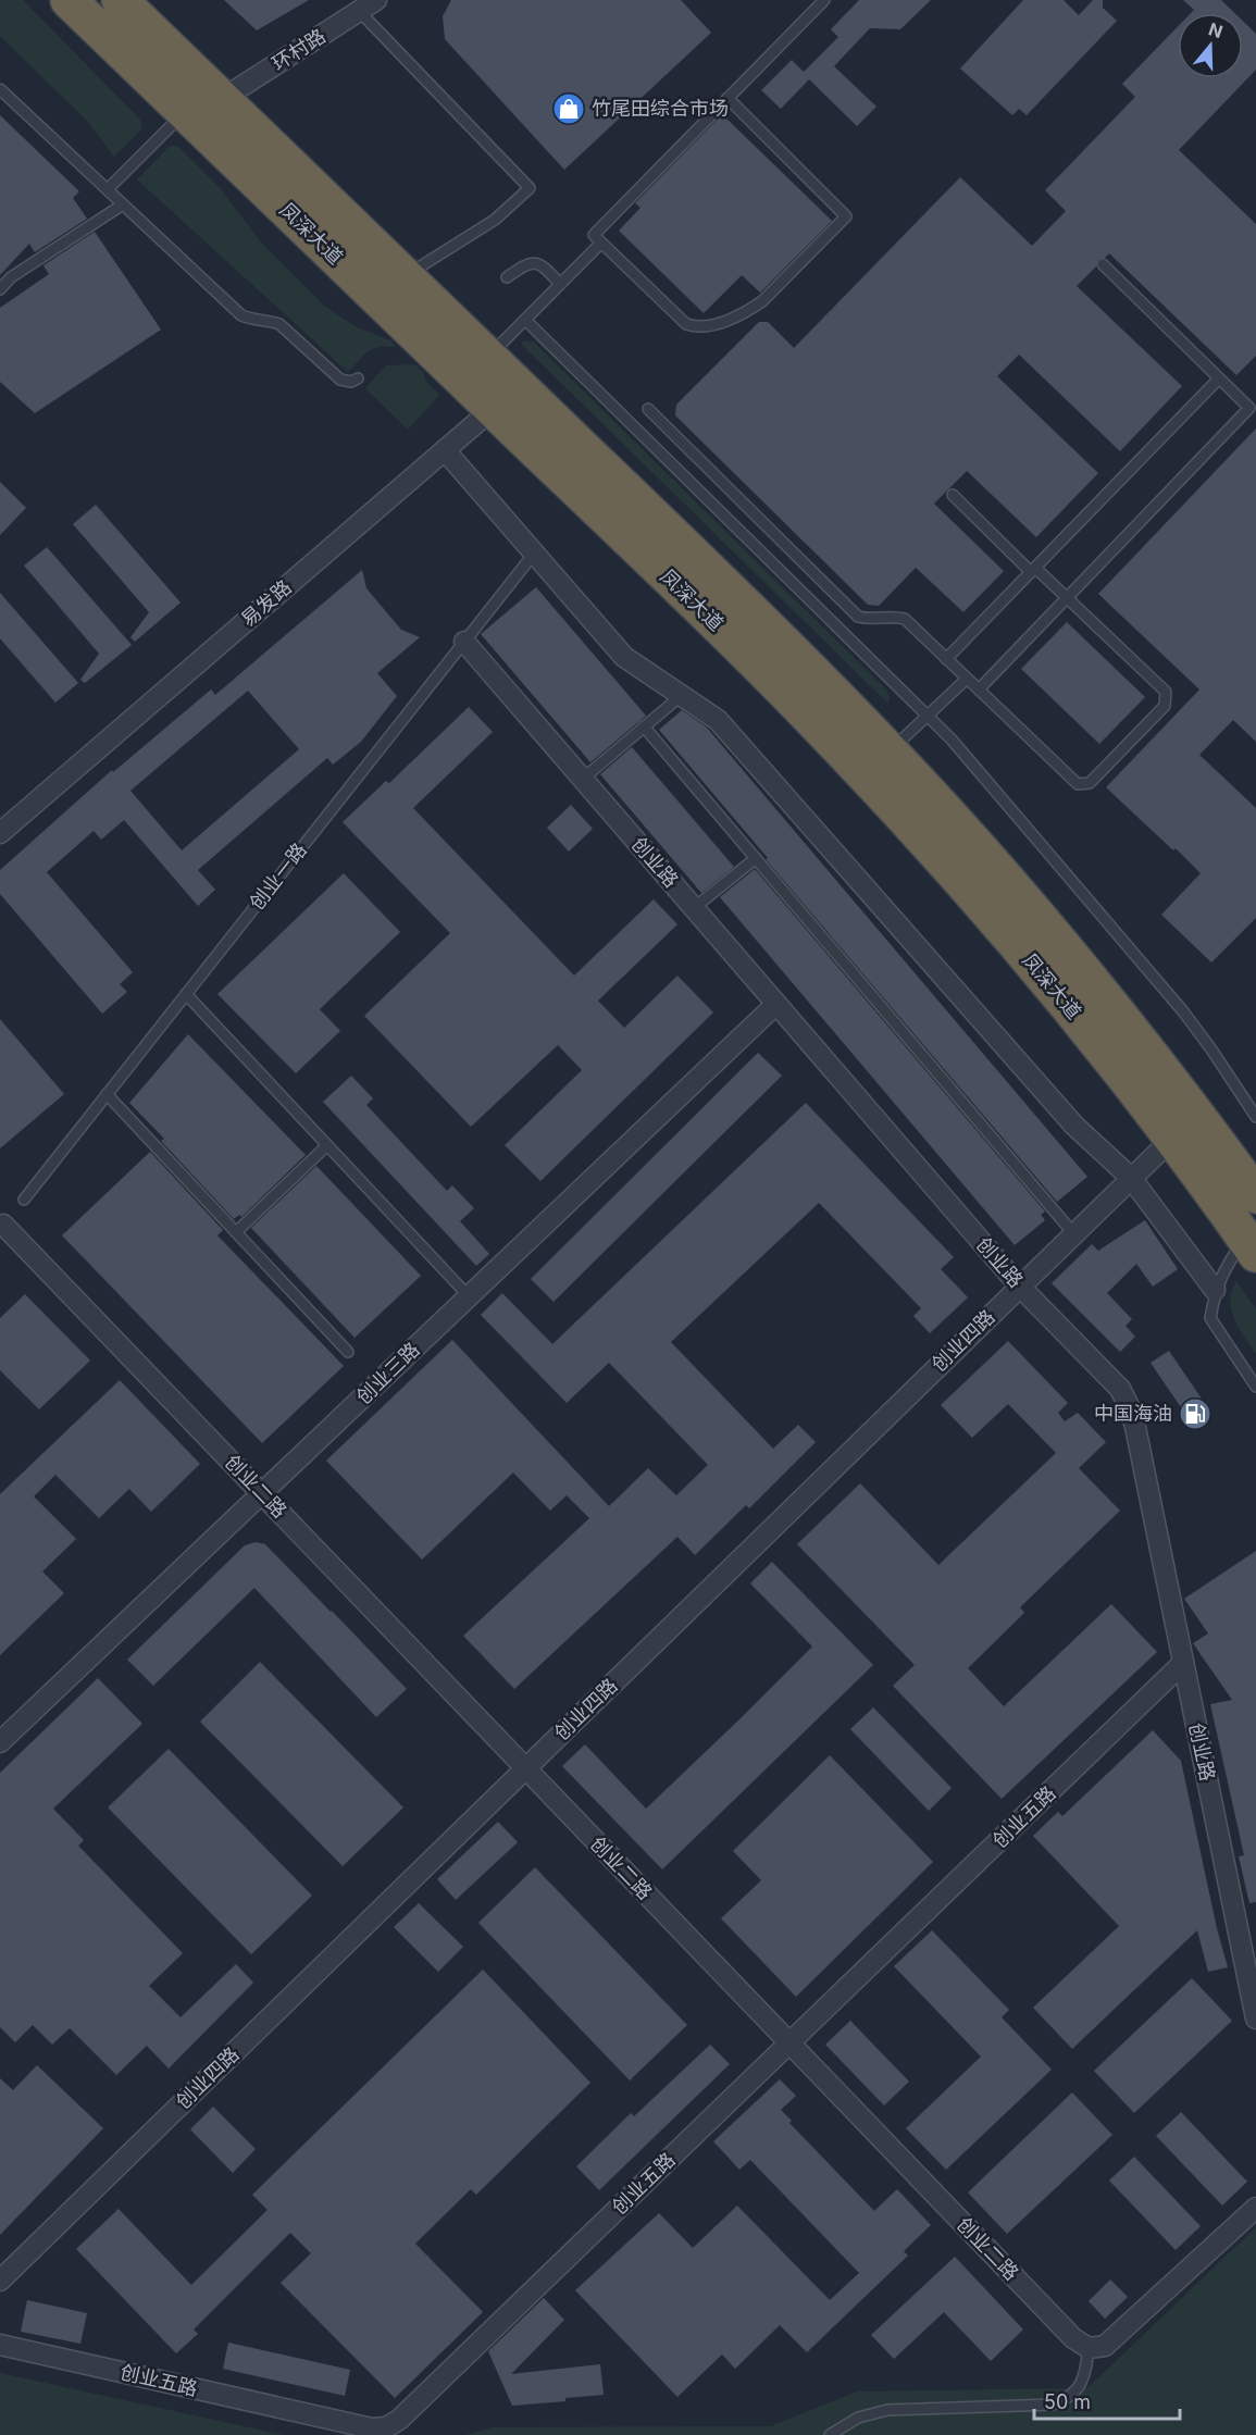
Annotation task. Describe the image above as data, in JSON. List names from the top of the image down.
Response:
{
  "streets": {
    "highway": ["凤深大道"],
    "street": [
      "环村路",
      "易发路",
      "创业路",
      "创业四路",
      "创业三路",
      "创业二路",
      "创业五路"
    ],
    "lane": ["创业一路"]
  },
  "crossings": [
    ["环村路", "凤深大道"],
    ["凤深大道", "易发路"],
    ["凤深大道", "创业四路"],
    ["创业路", "创业一路"],
    ["创业路", "创业四路"],
    ["创业路", "创业三路"],
    ["创业路", "创业五路"],
    ["创业四路", "创业二路"],
    ["创业三路", "创业二路"],
    ["创业二路", "创业五路"]
  ],
  "places": {
    "shop": ["竹尾田综合市场"],
    "fuel station": ["中国海油"]
  },
  "scale_bar": "50 m",
  "north": "top"
}
